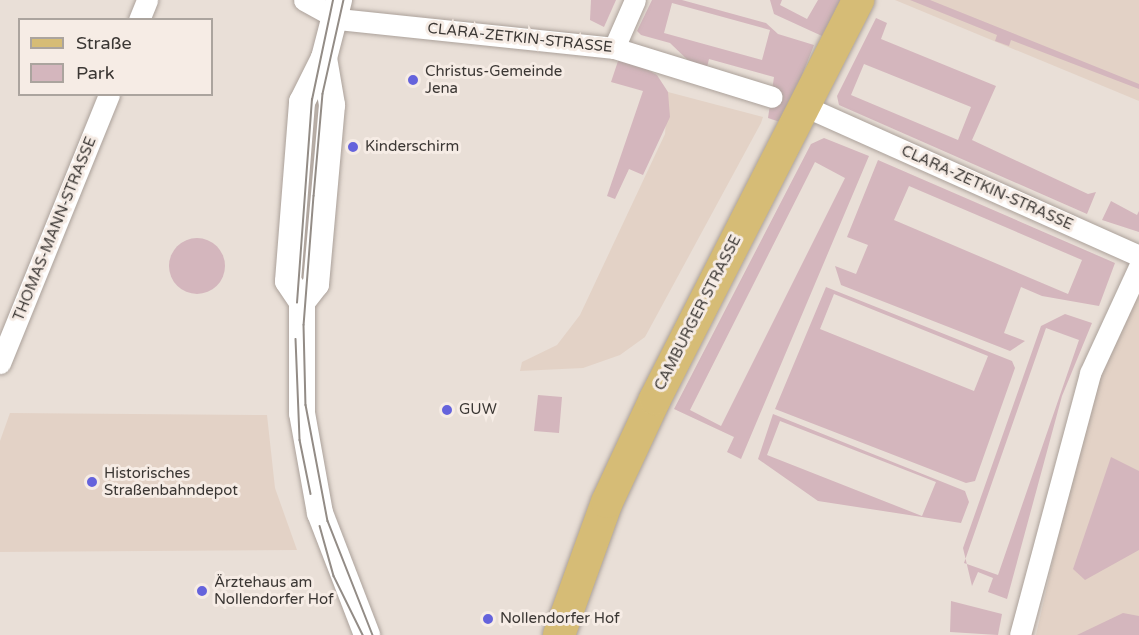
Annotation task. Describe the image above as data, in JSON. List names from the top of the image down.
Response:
{
  "streets": {
    "main road": ["CAMBURGER STRASSE"],
    "street": ["CLARA-ZETKIN-STRASSE", "THOMAS-MANN-STRASSE"]
  },
  "crossings": [
    ["CLARA-ZETKIN-STRASSE", "CAMBURGER STRASSE"]
  ],
  "places": [
    "Christus-Gemeinde Jena",
    "Kinderschirm",
    "GUW",
    "Historisches Straßenbahndepot",
    "Ärztehaus am Nollendorfer Hof",
    "Nollendorfer Hof"
  ],
  "legend": ["Straße", "Park"]
}
